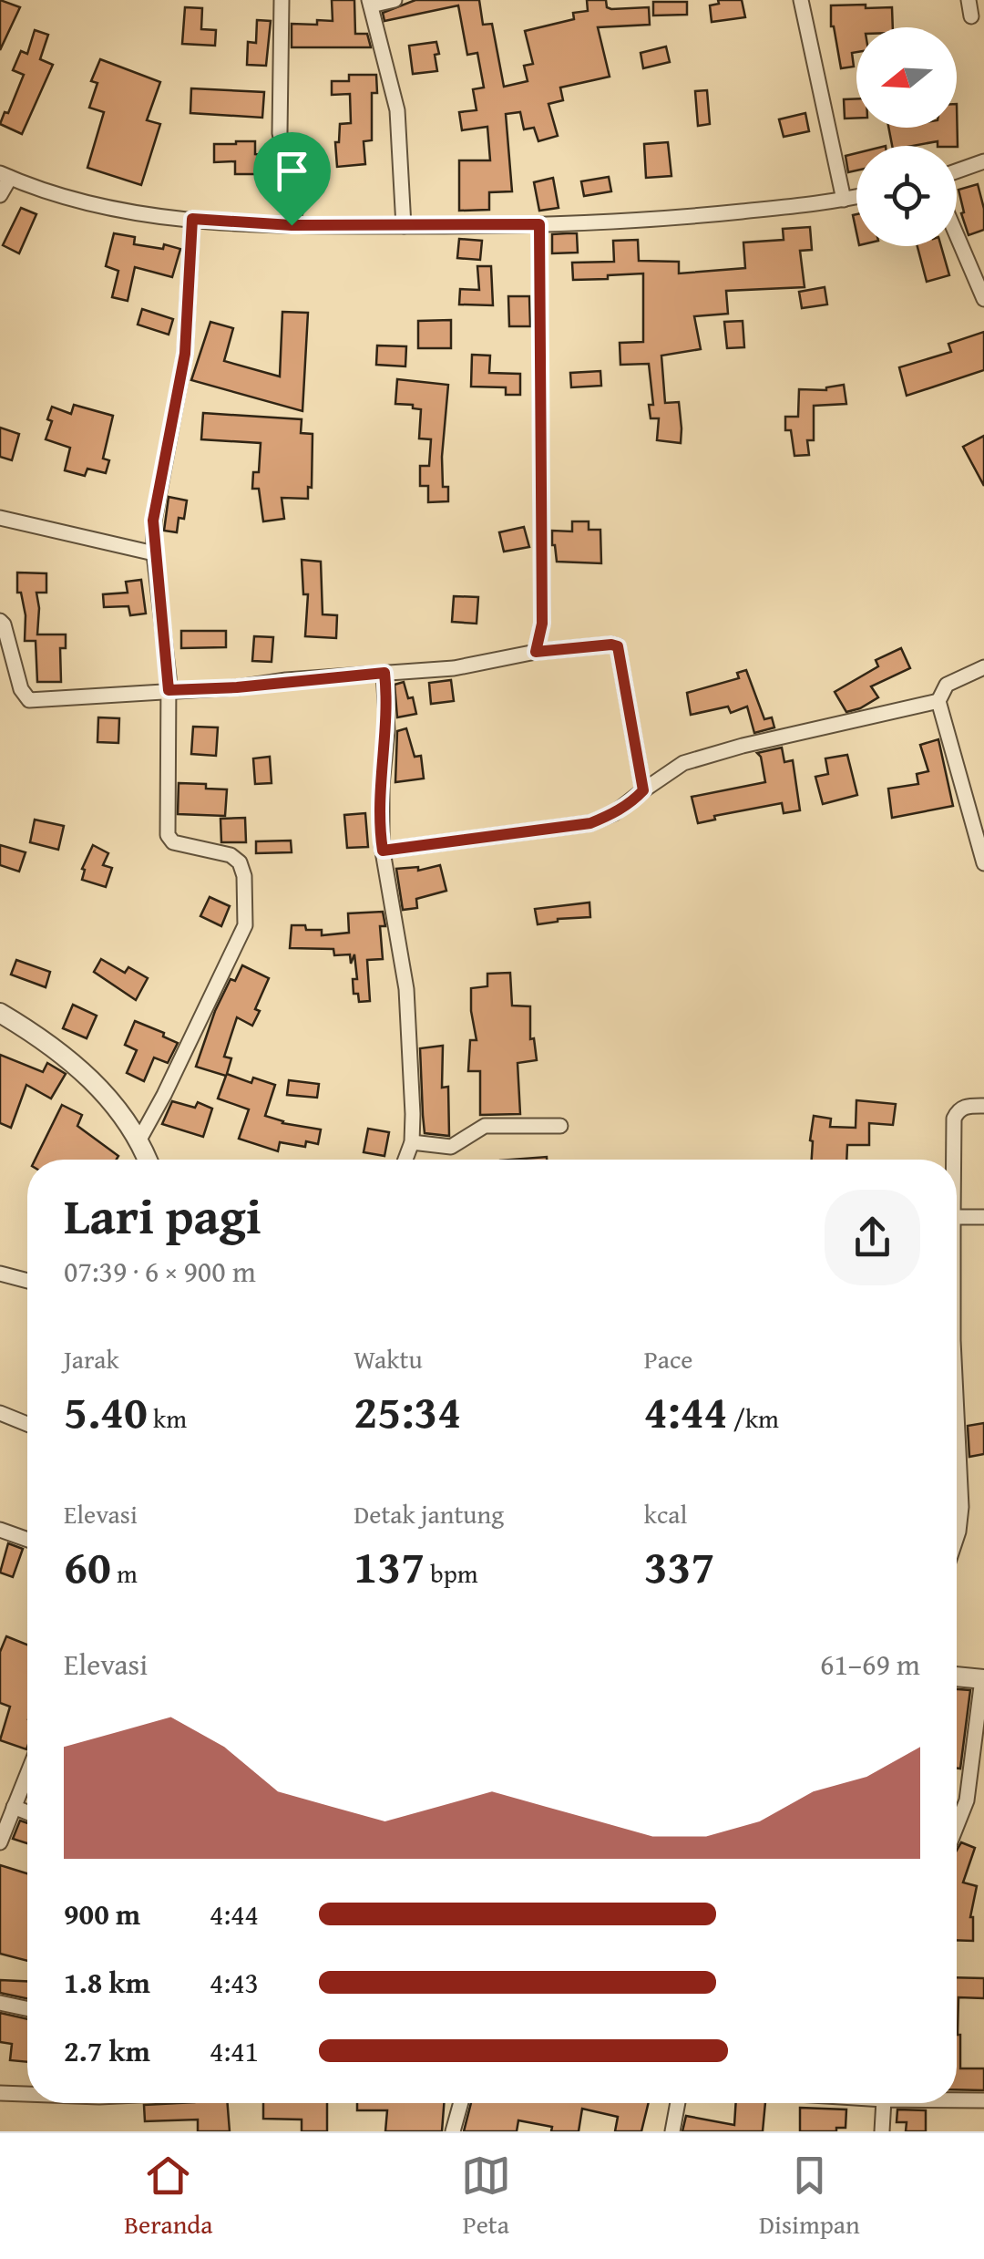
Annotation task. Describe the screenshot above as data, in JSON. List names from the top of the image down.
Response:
{
  "north": "left",
  "page": {
    "heading": ["Lari pagi", "07:39 · 6 × 900 m"],
    "stats": [
      ["Jarak", "5.40 km"],
      ["Waktu", "25:34"],
      ["Pace", "4:44 /km"],
      ["Elevasi", "60 m"],
      ["Detak jantung", "137 bpm"],
      ["kcal", "337"]
    ],
    "chart": ["Elevasi", "61–69 m"],
    "list": [
      {
        "name": "900 m",
        "note": "4:44"
      },
      {
        "name": "1.8 km",
        "note": "4:43"
      },
      {
        "name": "2.7 km",
        "note": "4:41"
      }
    ],
    "tabs": ["Beranda", "Peta", "Disimpan"]
  }
}
